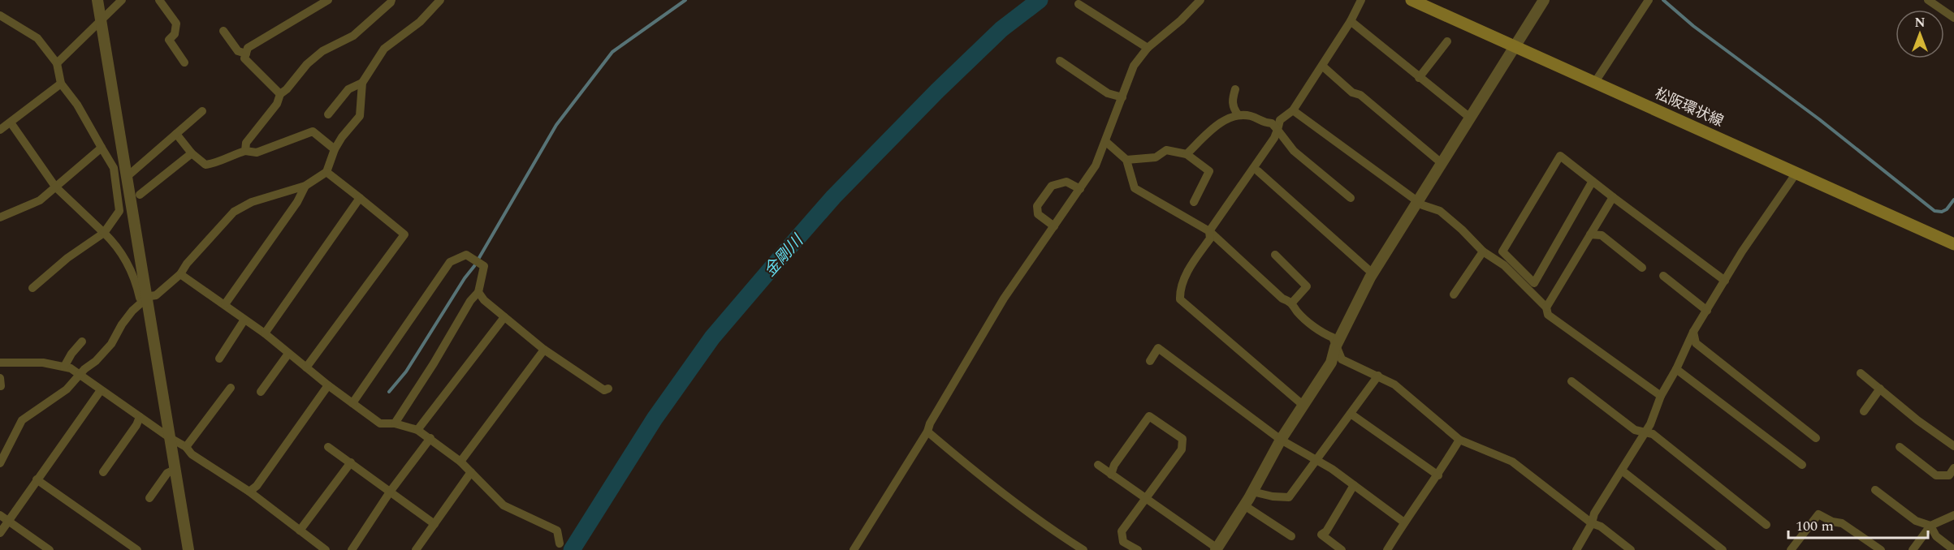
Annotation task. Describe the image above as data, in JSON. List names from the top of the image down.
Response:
{
  "streets": {
    "main road": ["松阪環状線"]
  },
  "water": ["金剛川"],
  "scale_bar": "100 m",
  "north": "top"
}
